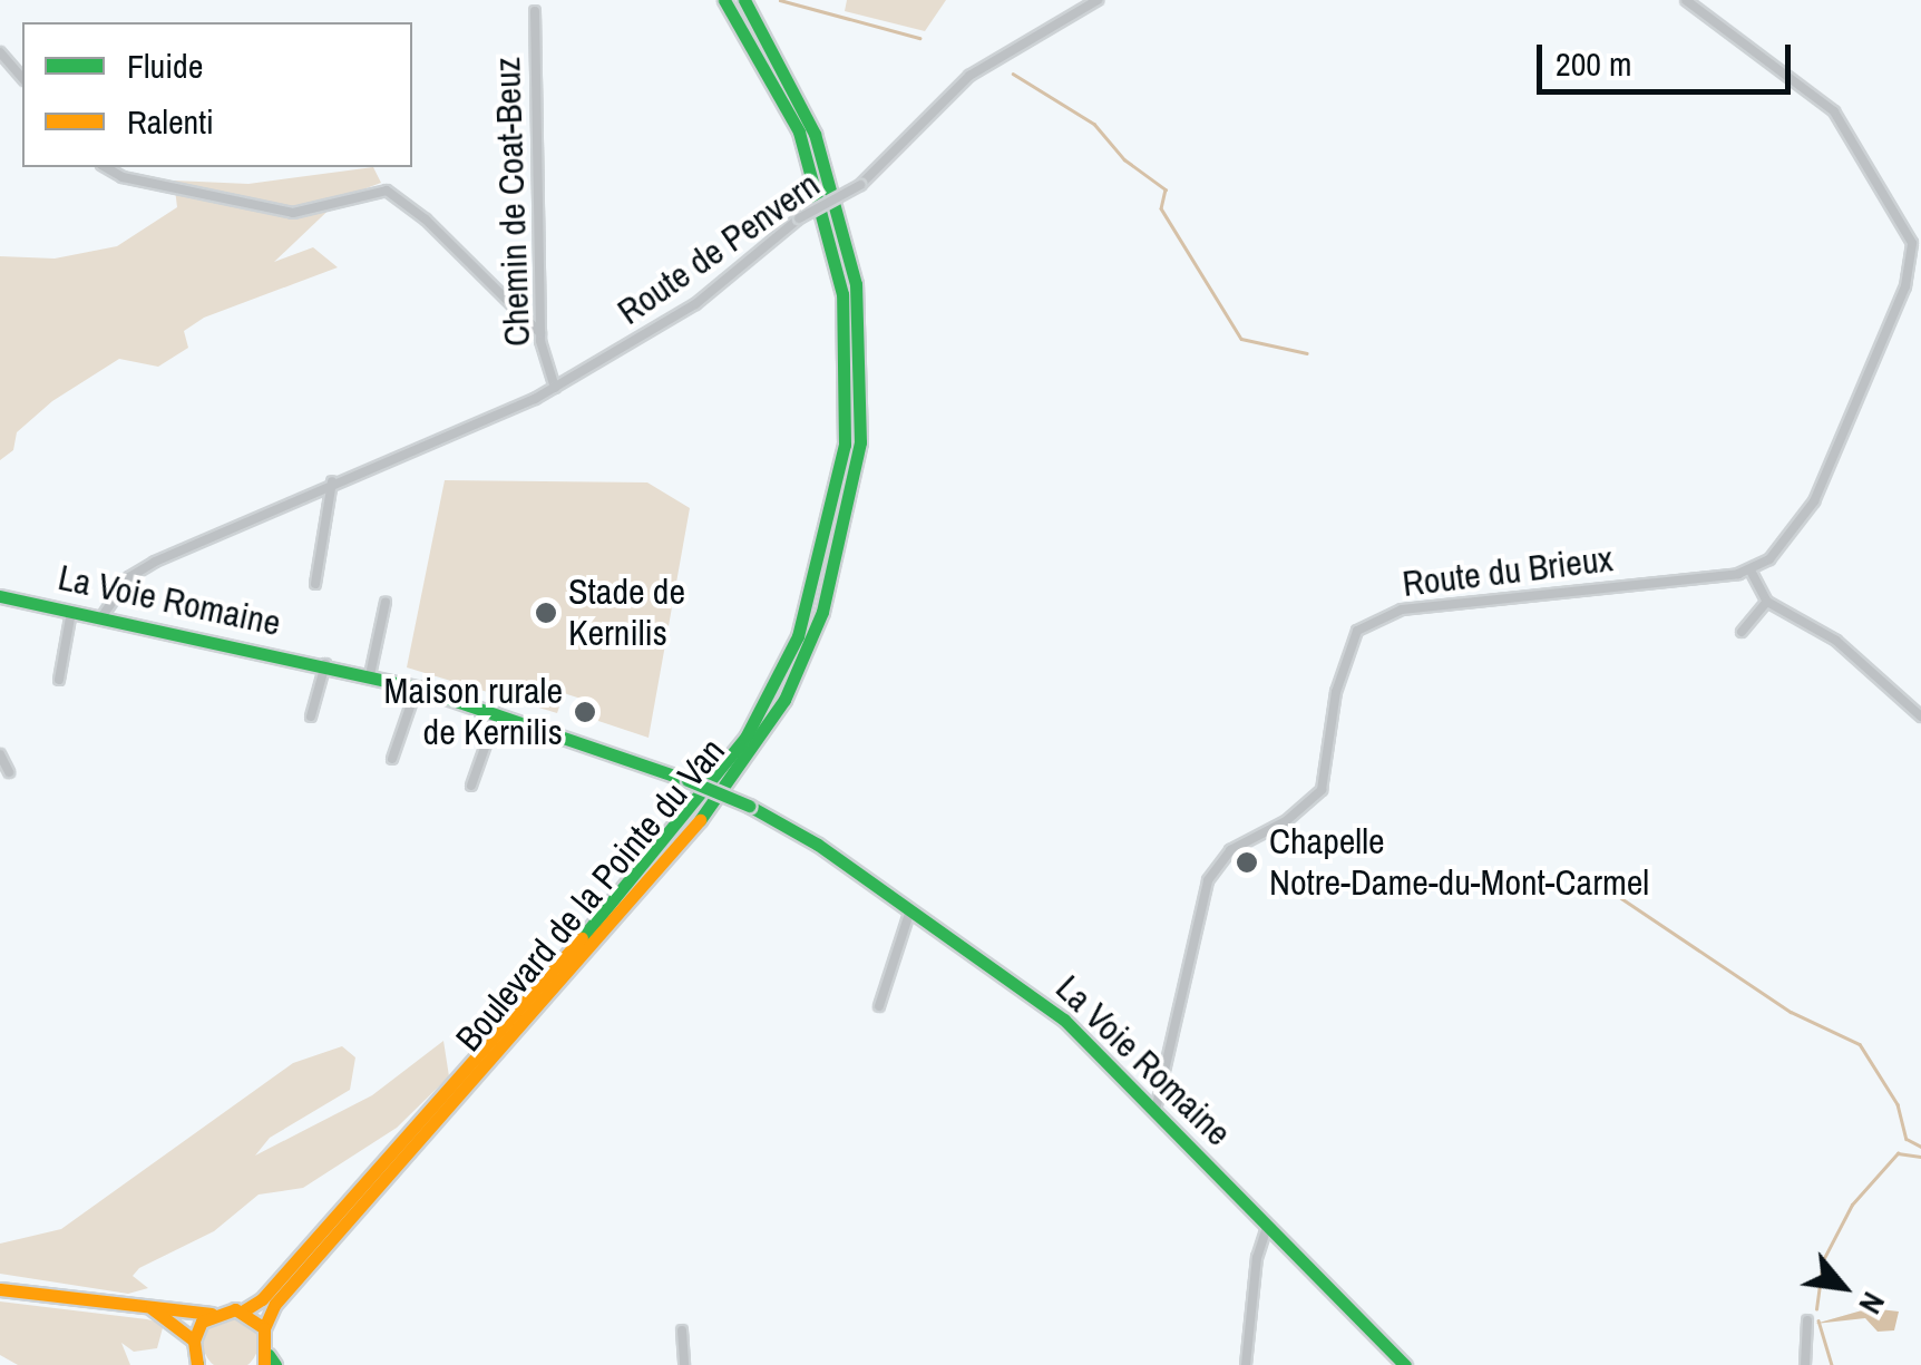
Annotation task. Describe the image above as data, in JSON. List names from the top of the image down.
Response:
{
  "streets": {
    "main road": ["La Voie Romaine", "Boulevard de la Pointe du Van"],
    "street": ["Chemin de Coat-Beuz", "Route de Penvern", "Route du Brieux"]
  },
  "crossings": [
    ["Chemin de Coat-Beuz", "Route de Penvern"],
    ["Route de Penvern", "La Voie Romaine"],
    ["Route du Brieux", "La Voie Romaine"]
  ],
  "places": ["Stade de Kernilis", "Maison rurale de Kernilis", "Chapelle Notre-Dame-du-Mont-Carmel"],
  "legend": ["Fluide", "Ralenti"],
  "scale_bar": "200 m",
  "north": "bottom right"
}
